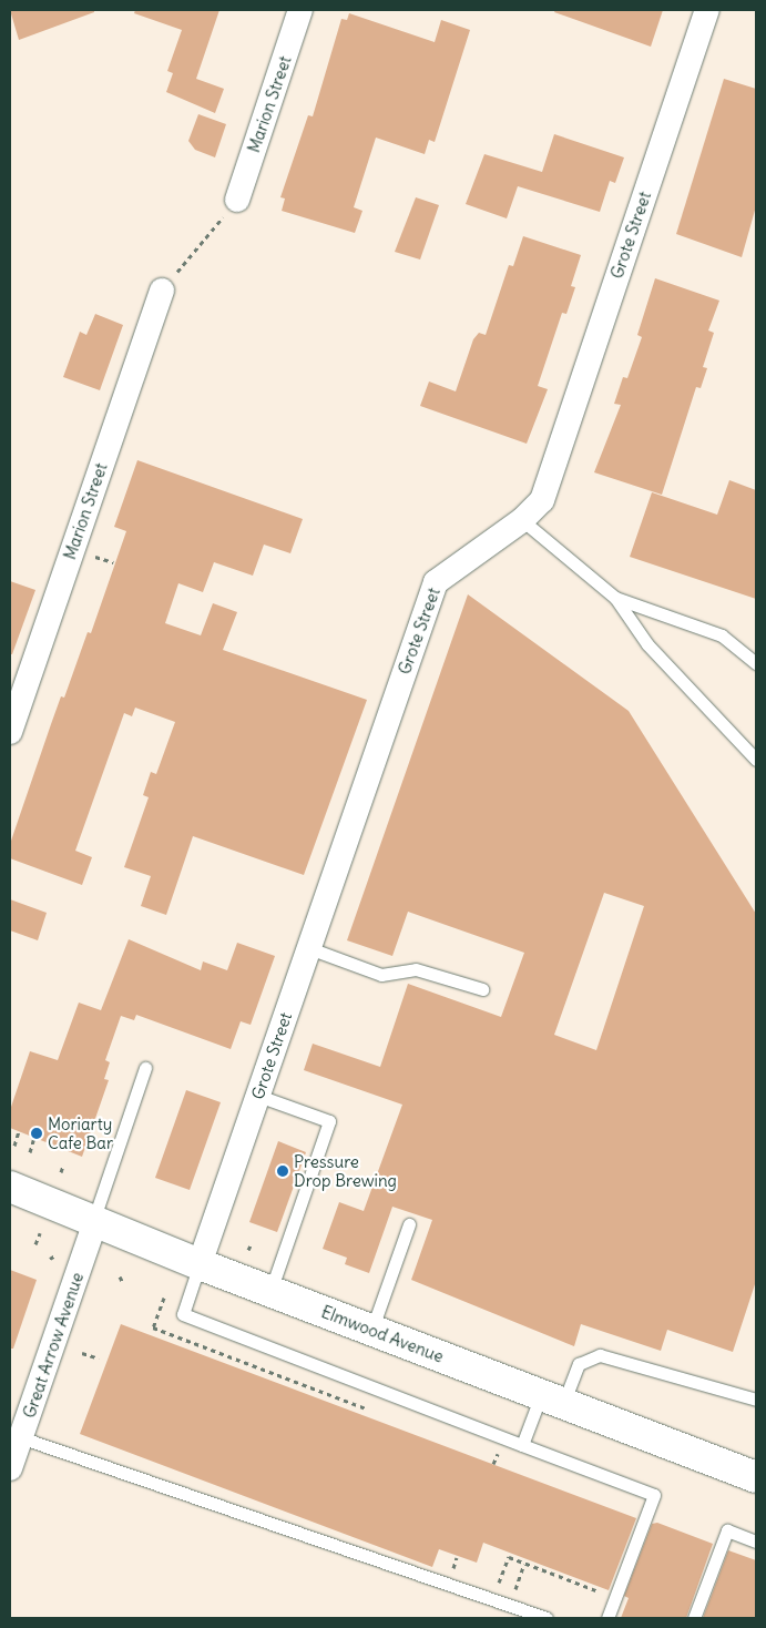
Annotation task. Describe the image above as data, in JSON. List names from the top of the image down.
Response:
{
  "streets": {
    "street": [
      "Marion Street",
      "Grote Street",
      "Elmwood Avenue",
      "Great Arrow Avenue"
    ]
  },
  "crossings": [
    ["Grote Street", "Elmwood Avenue"],
    ["Elmwood Avenue", "Great Arrow Avenue"]
  ],
  "places": ["Moriarty Cafe Bar", "Pressure Drop Brewing"]
}
